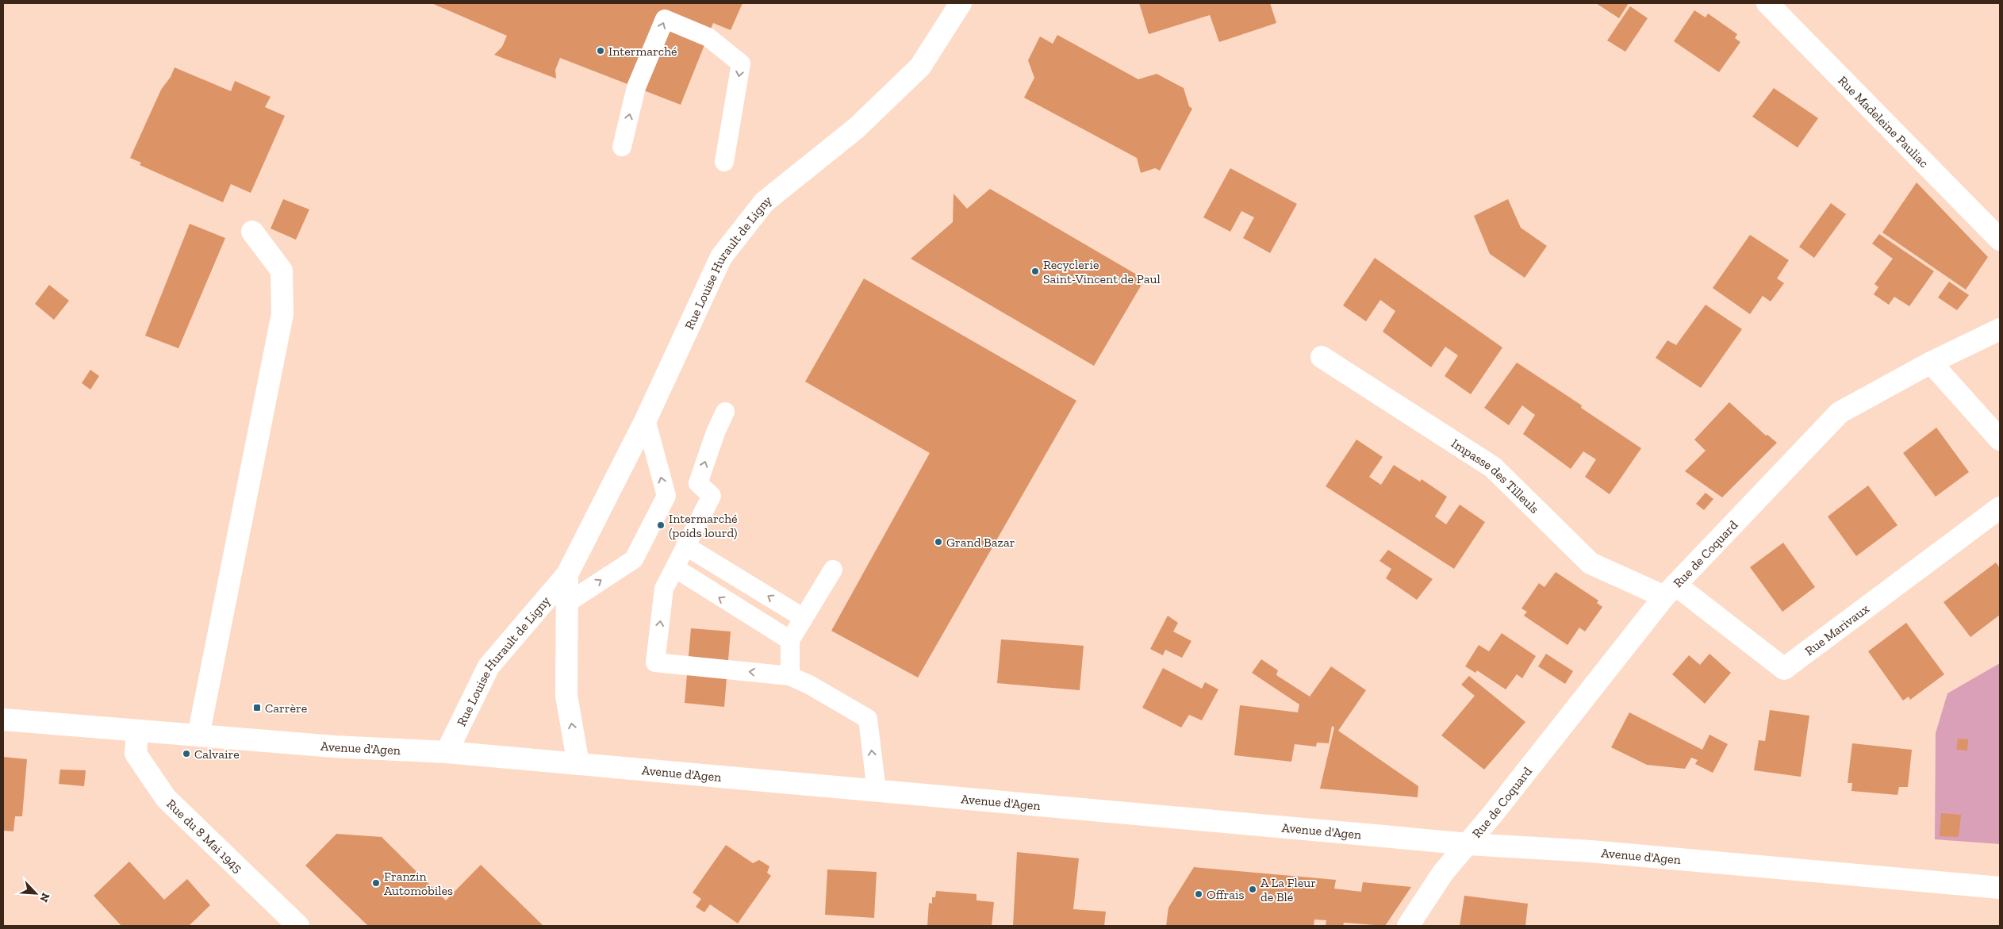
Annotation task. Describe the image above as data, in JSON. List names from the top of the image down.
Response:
{
  "streets": {
    "street": [
      "Rue Madeleine Pauliac",
      "Rue Louise Hurault de Ligny",
      "Impasse des Tilleuls",
      "Rue de Coquard",
      "Rue Marivaux",
      "Avenue d'Agen",
      "Rue du 8 Mai 1945"
    ]
  },
  "crossings": [
    ["Rue Louise Hurault de Ligny", "Avenue d'Agen"],
    ["Impasse des Tilleuls", "Rue de Coquard"],
    ["Impasse des Tilleuls", "Rue Marivaux"],
    ["Rue de Coquard", "Rue Marivaux"],
    ["Rue de Coquard", "Avenue d'Agen"],
    ["Avenue d'Agen", "Rue du 8 Mai 1945"]
  ],
  "places": {
    "other": [
      "Intermarché",
      "Recyclerie Saint-Vincent de Paul",
      "Intermarché (poids lourd)",
      "Grand Bazar",
      "Calvaire",
      "Franzin Automobiles",
      "A La Fleur de Blé",
      "Offrais"
    ],
    "transit": ["Carrère"]
  },
  "north": "bottom right"
}
